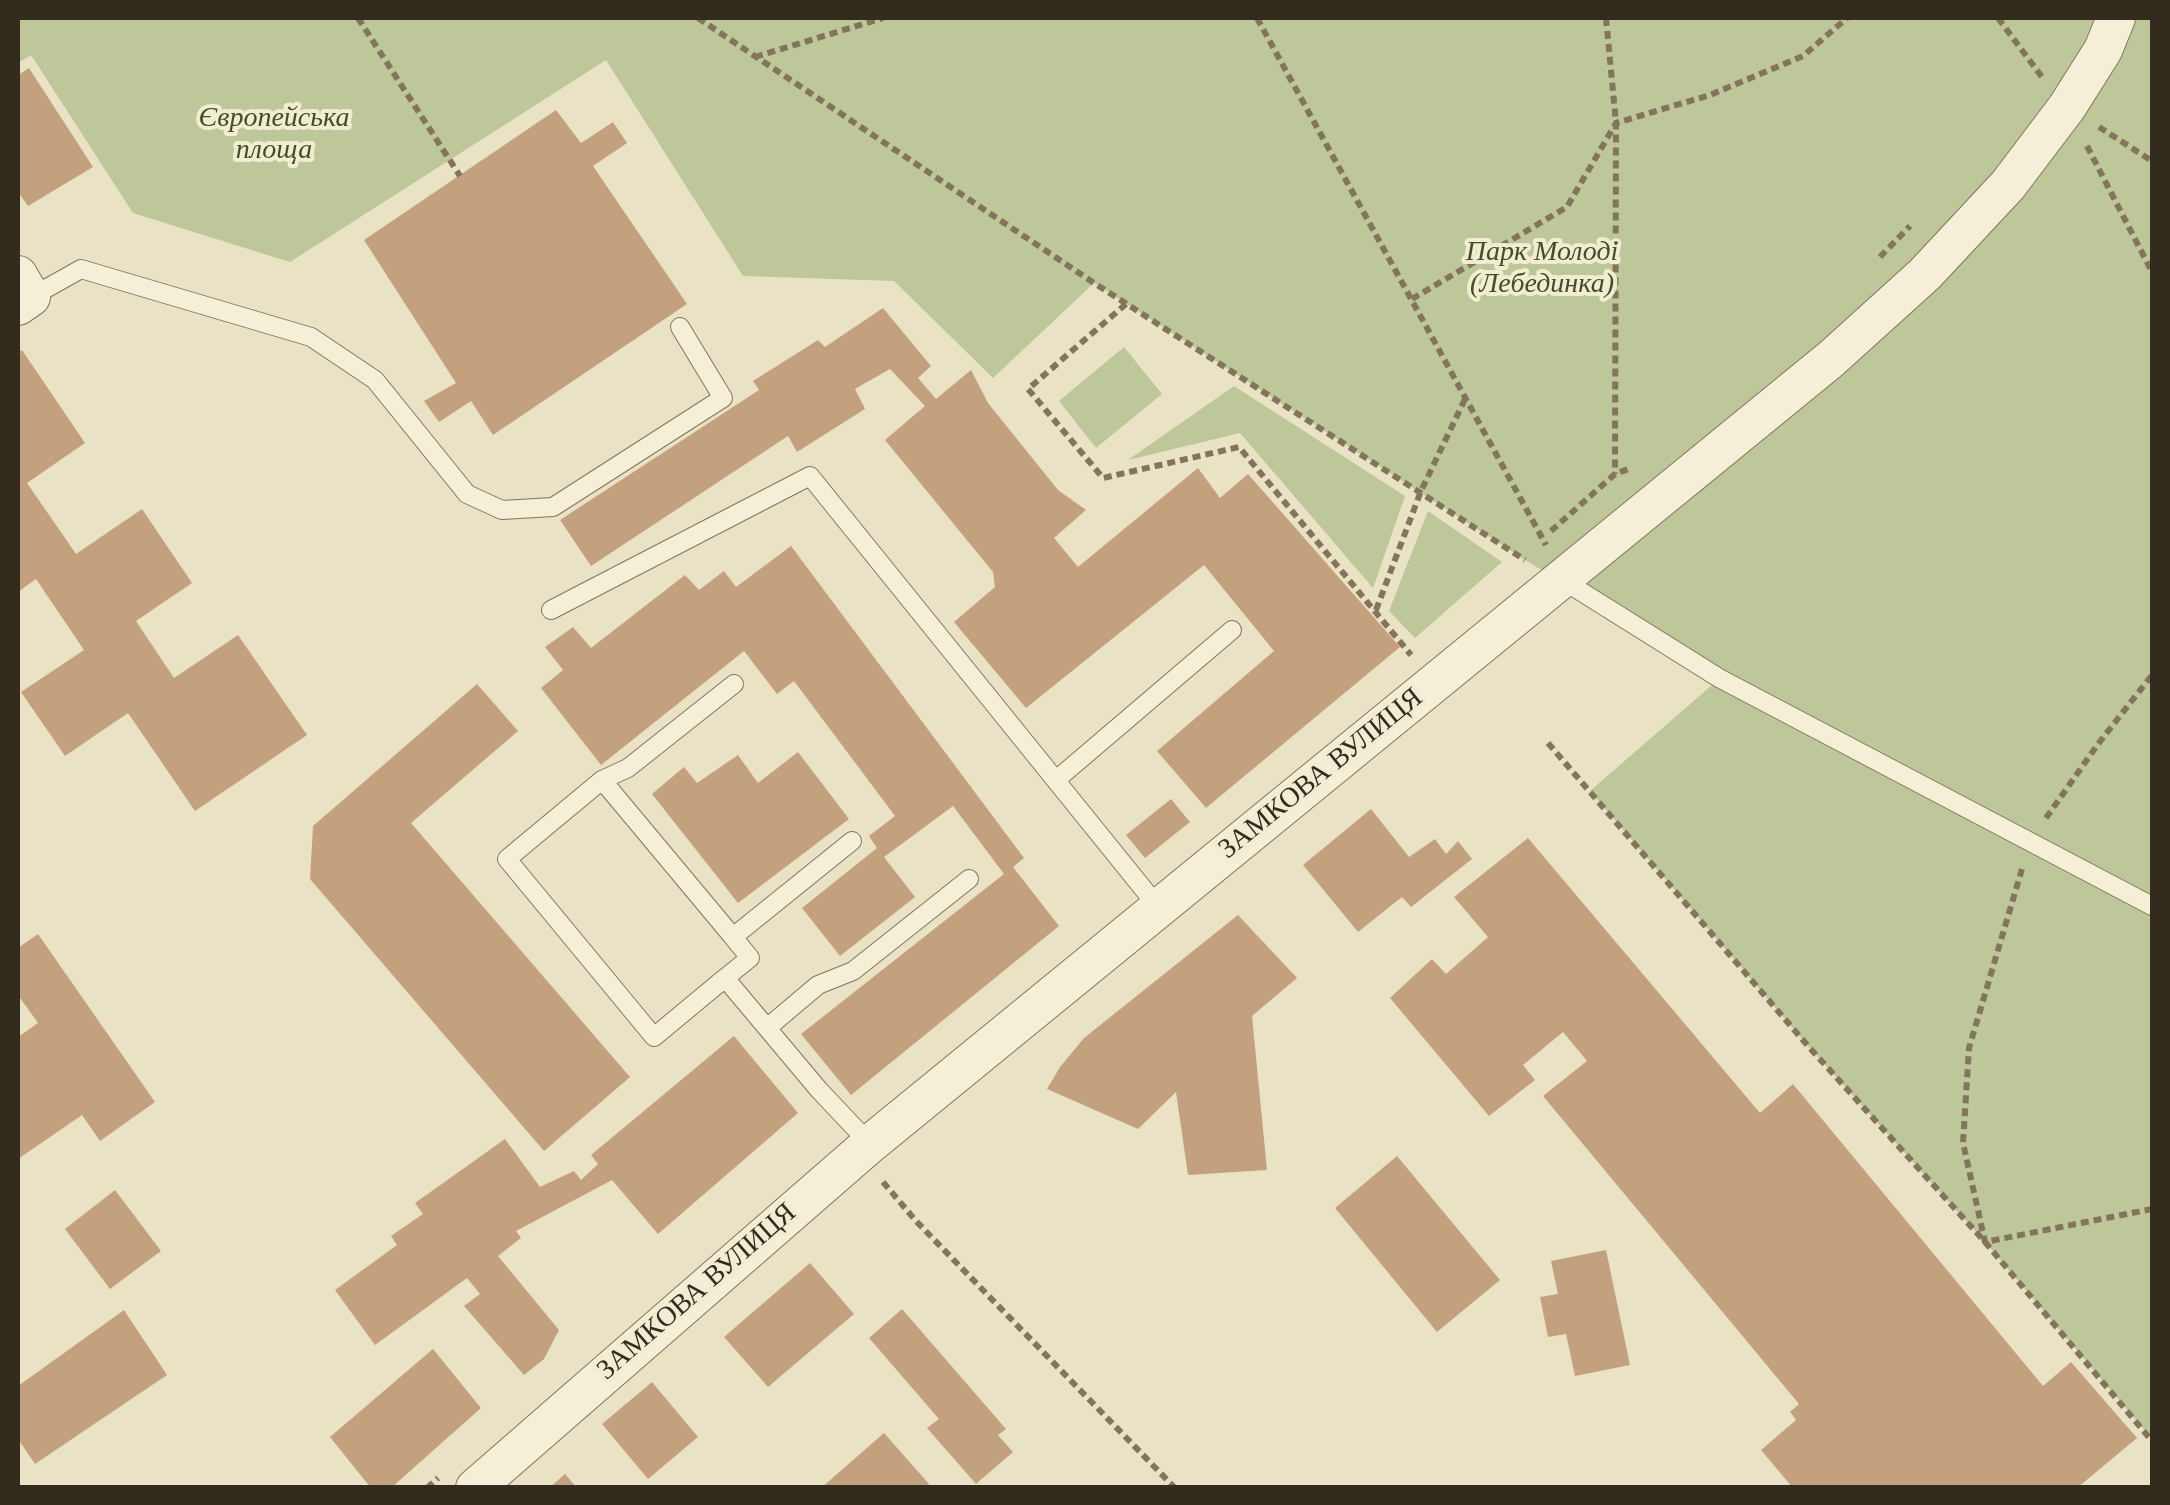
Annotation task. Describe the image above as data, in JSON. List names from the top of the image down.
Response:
{
  "streets": {
    "street": ["ЗАМКОВА ВУЛИЦЯ"]
  },
  "parks": ["Європейська площа", "Парк Молоді (Лебединка)"]
}
